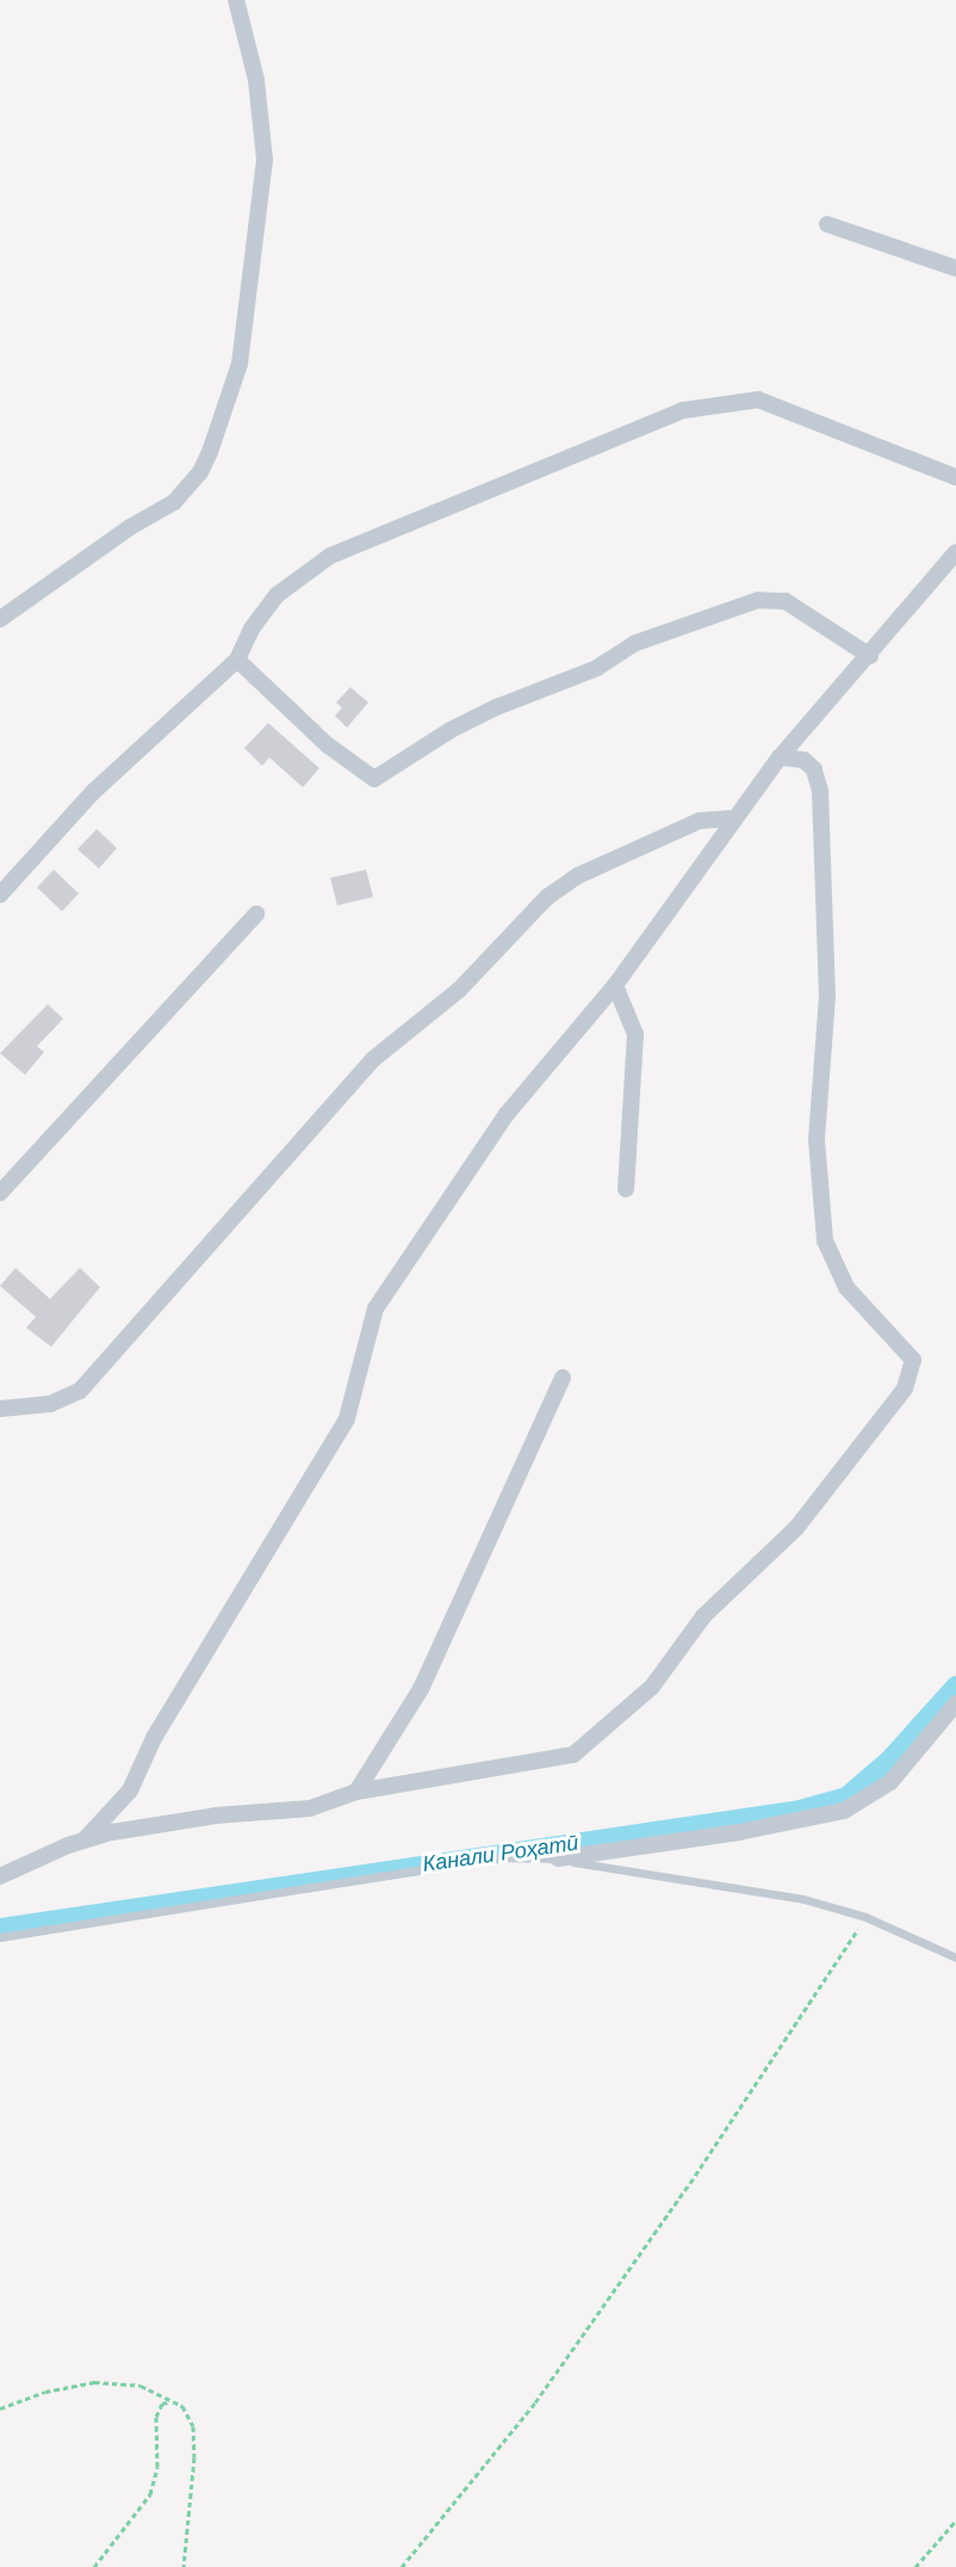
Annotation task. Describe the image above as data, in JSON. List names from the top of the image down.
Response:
{
  "water": ["Канали Роҳатӣ"]
}
